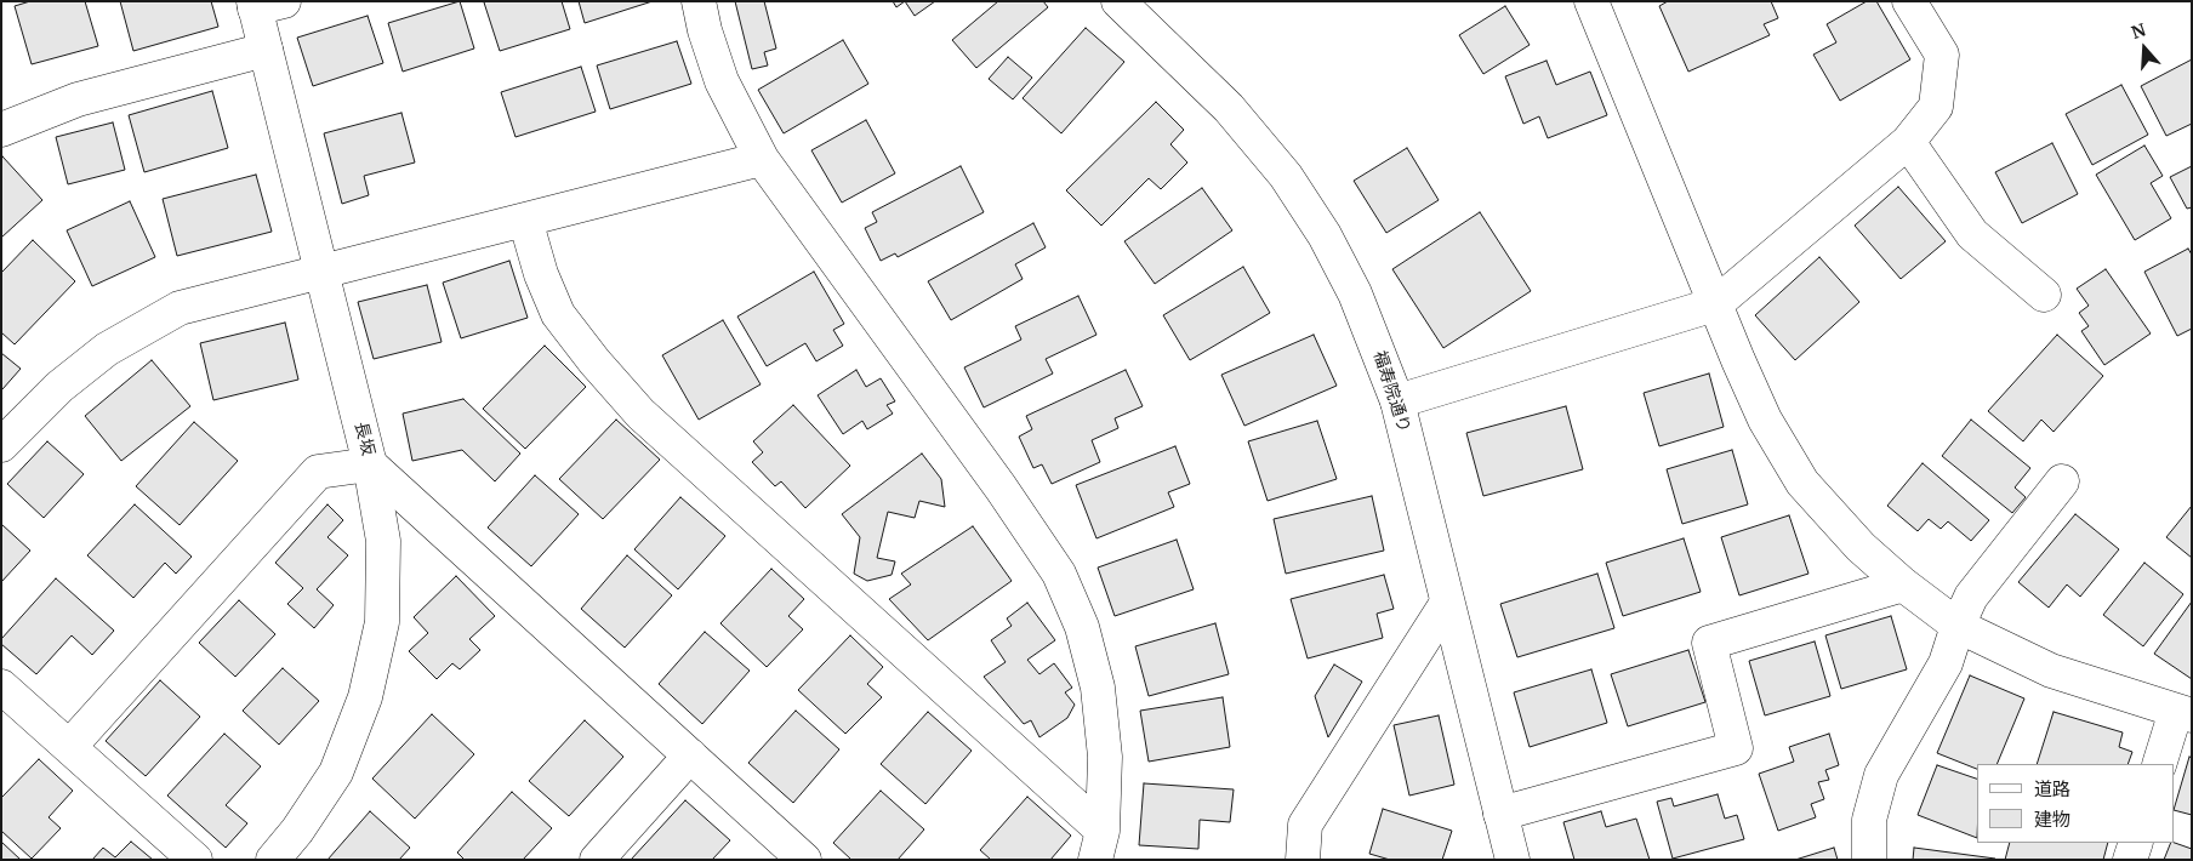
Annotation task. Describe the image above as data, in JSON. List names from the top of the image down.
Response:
{
  "streets": {
    "street": ["福寿院通り", "長坂"]
  },
  "legend": ["道路", "建物"],
  "north": "top"
}
